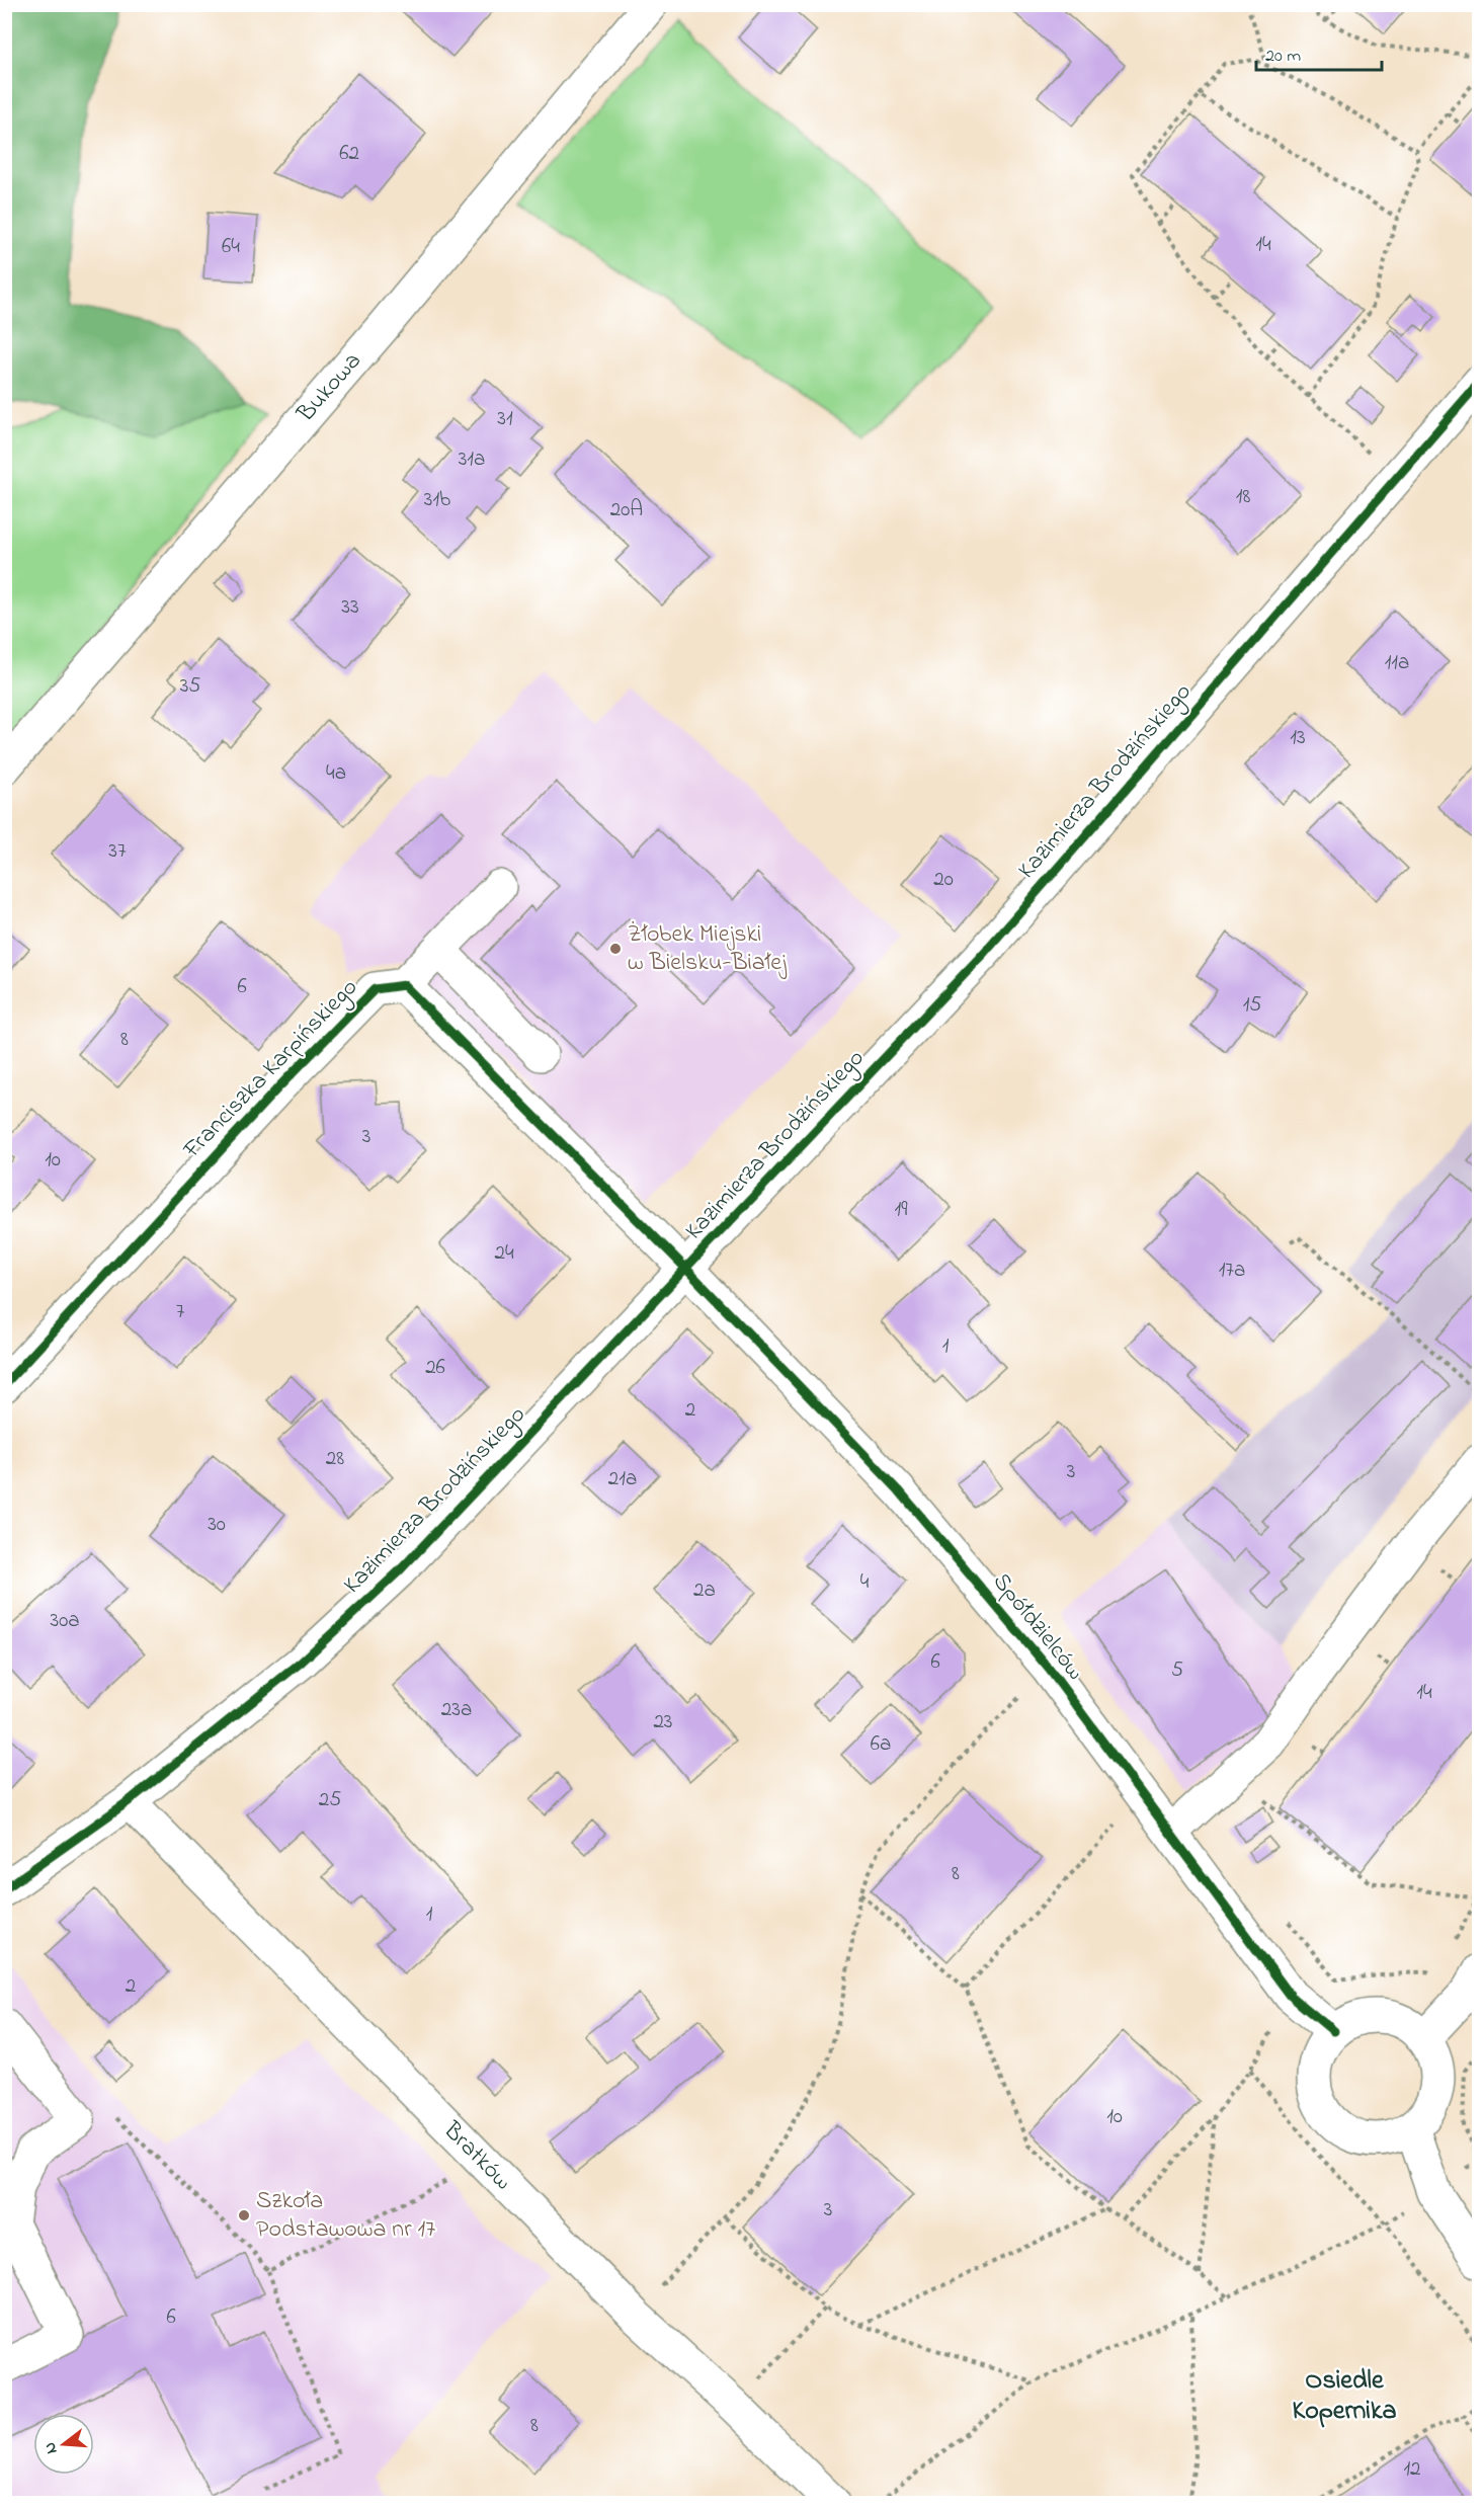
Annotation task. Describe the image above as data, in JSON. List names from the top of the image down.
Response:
{
  "streets": {
    "street": [
      "Bukowa",
      "Kazimierza Brodzińskiego",
      "Franciszka Karpińskiego",
      "Spółdzielców",
      "Bratków"
    ]
  },
  "crossings": [
    ["Kazimierza Brodzińskiego", "Spółdzielców"],
    ["Kazimierza Brodzińskiego", "Bratków"]
  ],
  "districts": ["Osiedle Kopernika"],
  "places": ["Żłobek Miejski w Bielsku-Białej", "Szkoła Podstawowa nr 17"],
  "house_numbers": [
    "62",
    "14",
    "64",
    "31",
    "31a",
    "18",
    "31b",
    "20A",
    "33",
    "11a",
    "35",
    "13",
    "4a",
    "37",
    "20",
    "6",
    "15",
    "8",
    "3",
    "10",
    "19",
    "24",
    "17a",
    "7",
    "1",
    "26",
    "2",
    "28",
    "3",
    "21a",
    "30",
    "4",
    "2a",
    "30a",
    "6",
    "5",
    "14",
    "23a",
    "23",
    "6a",
    "25",
    "8",
    "1",
    "2",
    "10",
    "3",
    "6",
    "8",
    "12"
  ],
  "scale_bar": "20 m",
  "north": "left"
}
